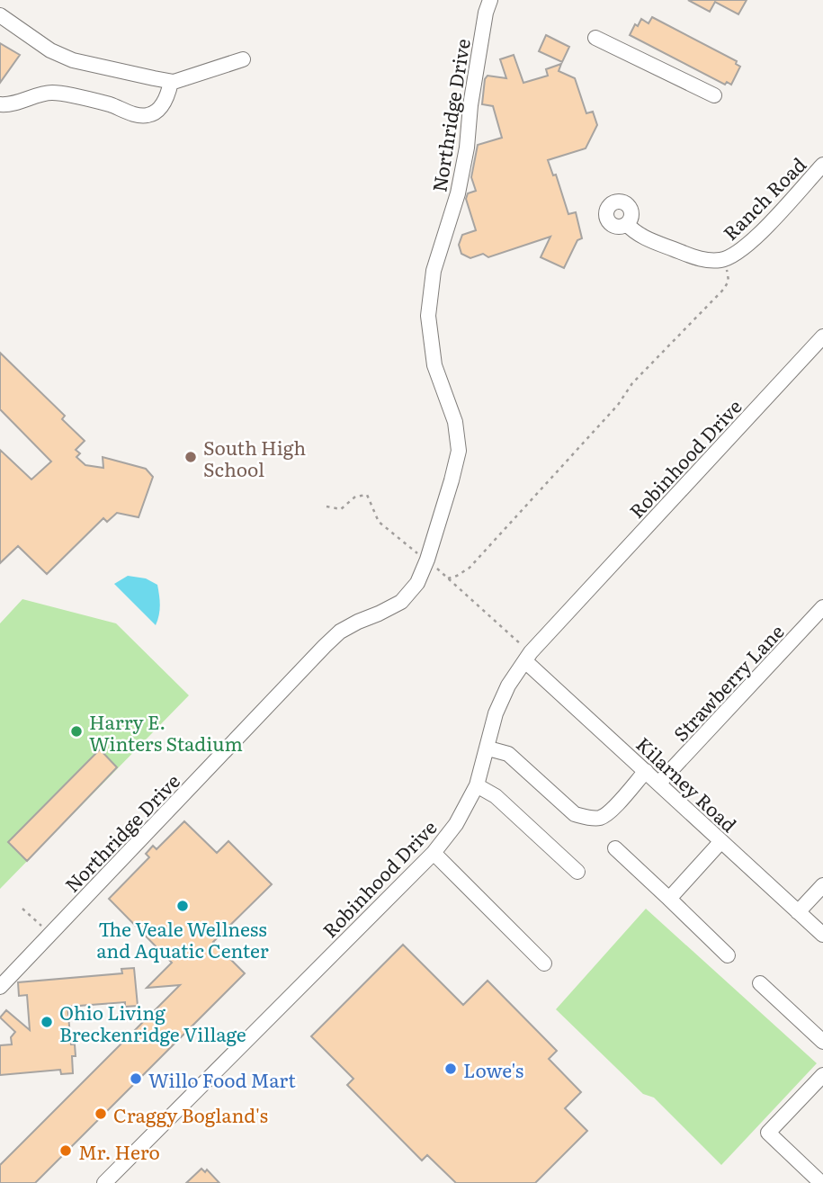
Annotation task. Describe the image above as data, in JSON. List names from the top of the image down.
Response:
{
  "streets": {
    "street": [
      "Northridge Drive",
      "Ranch Road",
      "Robinhood Drive",
      "Strawberry Lane",
      "Kilarney Road"
    ]
  },
  "crossings": [
    ["Robinhood Drive", "Kilarney Road"],
    ["Strawberry Lane", "Kilarney Road"]
  ],
  "places": [
    "South High School",
    "Harry E. Winters Stadium",
    "The Veale Wellness and Aquatic Center",
    "Ohio Living Breckenridge Village",
    "Lowe's",
    "Willo Food Mart",
    "Craggy Bogland's",
    "Mr. Hero"
  ]
}
